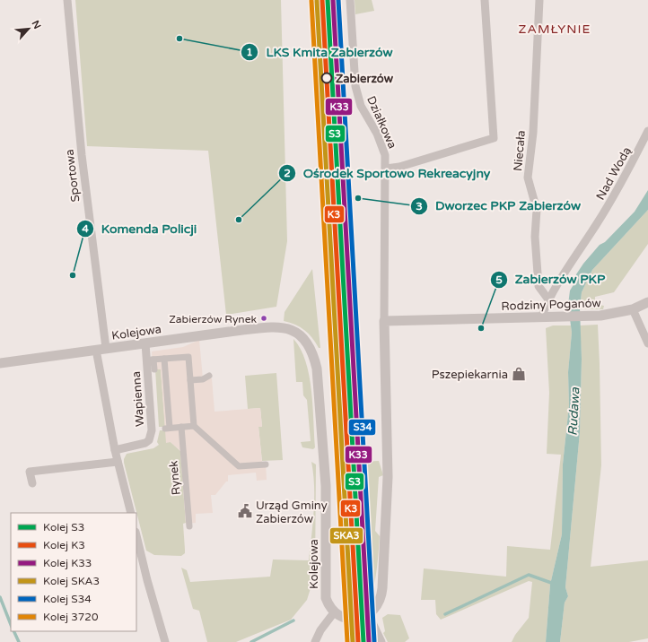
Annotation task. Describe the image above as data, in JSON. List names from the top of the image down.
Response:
{
  "streets": {
    "street": [
      "Działkowa",
      "Niecała",
      "Nad Wodą",
      "Sportowa",
      "Rodziny Poganów",
      "Kolejowa",
      "Wapienna",
      "Rynek"
    ]
  },
  "crossings": [
    ["Niecała", "Nad Wodą"],
    ["Nad Wodą", "Rodziny Poganów"],
    ["Sportowa", "Kolejowa"],
    ["Kolejowa", "Wapienna"]
  ],
  "districts": ["ZAMŁYNIE"],
  "water": ["Rudawa"],
  "places": {
    "other": [
      "LKS Kmita Zabierzów",
      "Zabierzów",
      "Dworzec PKP Zabierzów",
      "Ośrodek Sportowo Rekreacyjny",
      "Komenda Policji",
      "Zabierzów Rynek",
      "Zabierzów PKP"
    ],
    "shop": ["Pszepiekarnia"],
    "public building": ["Urząd Gminy Zabierzów"]
  },
  "lines": [
    "rail line S3",
    "rail line K3",
    "rail line K33",
    "rail line S34",
    "rail line SKA3",
    "rail line 3720"
  ],
  "legend": [
    "Kolej S3",
    "Kolej K3",
    "Kolej K33",
    "Kolej SKA3",
    "Kolej S34",
    "Kolej 3720"
  ],
  "north": "top right"
}
